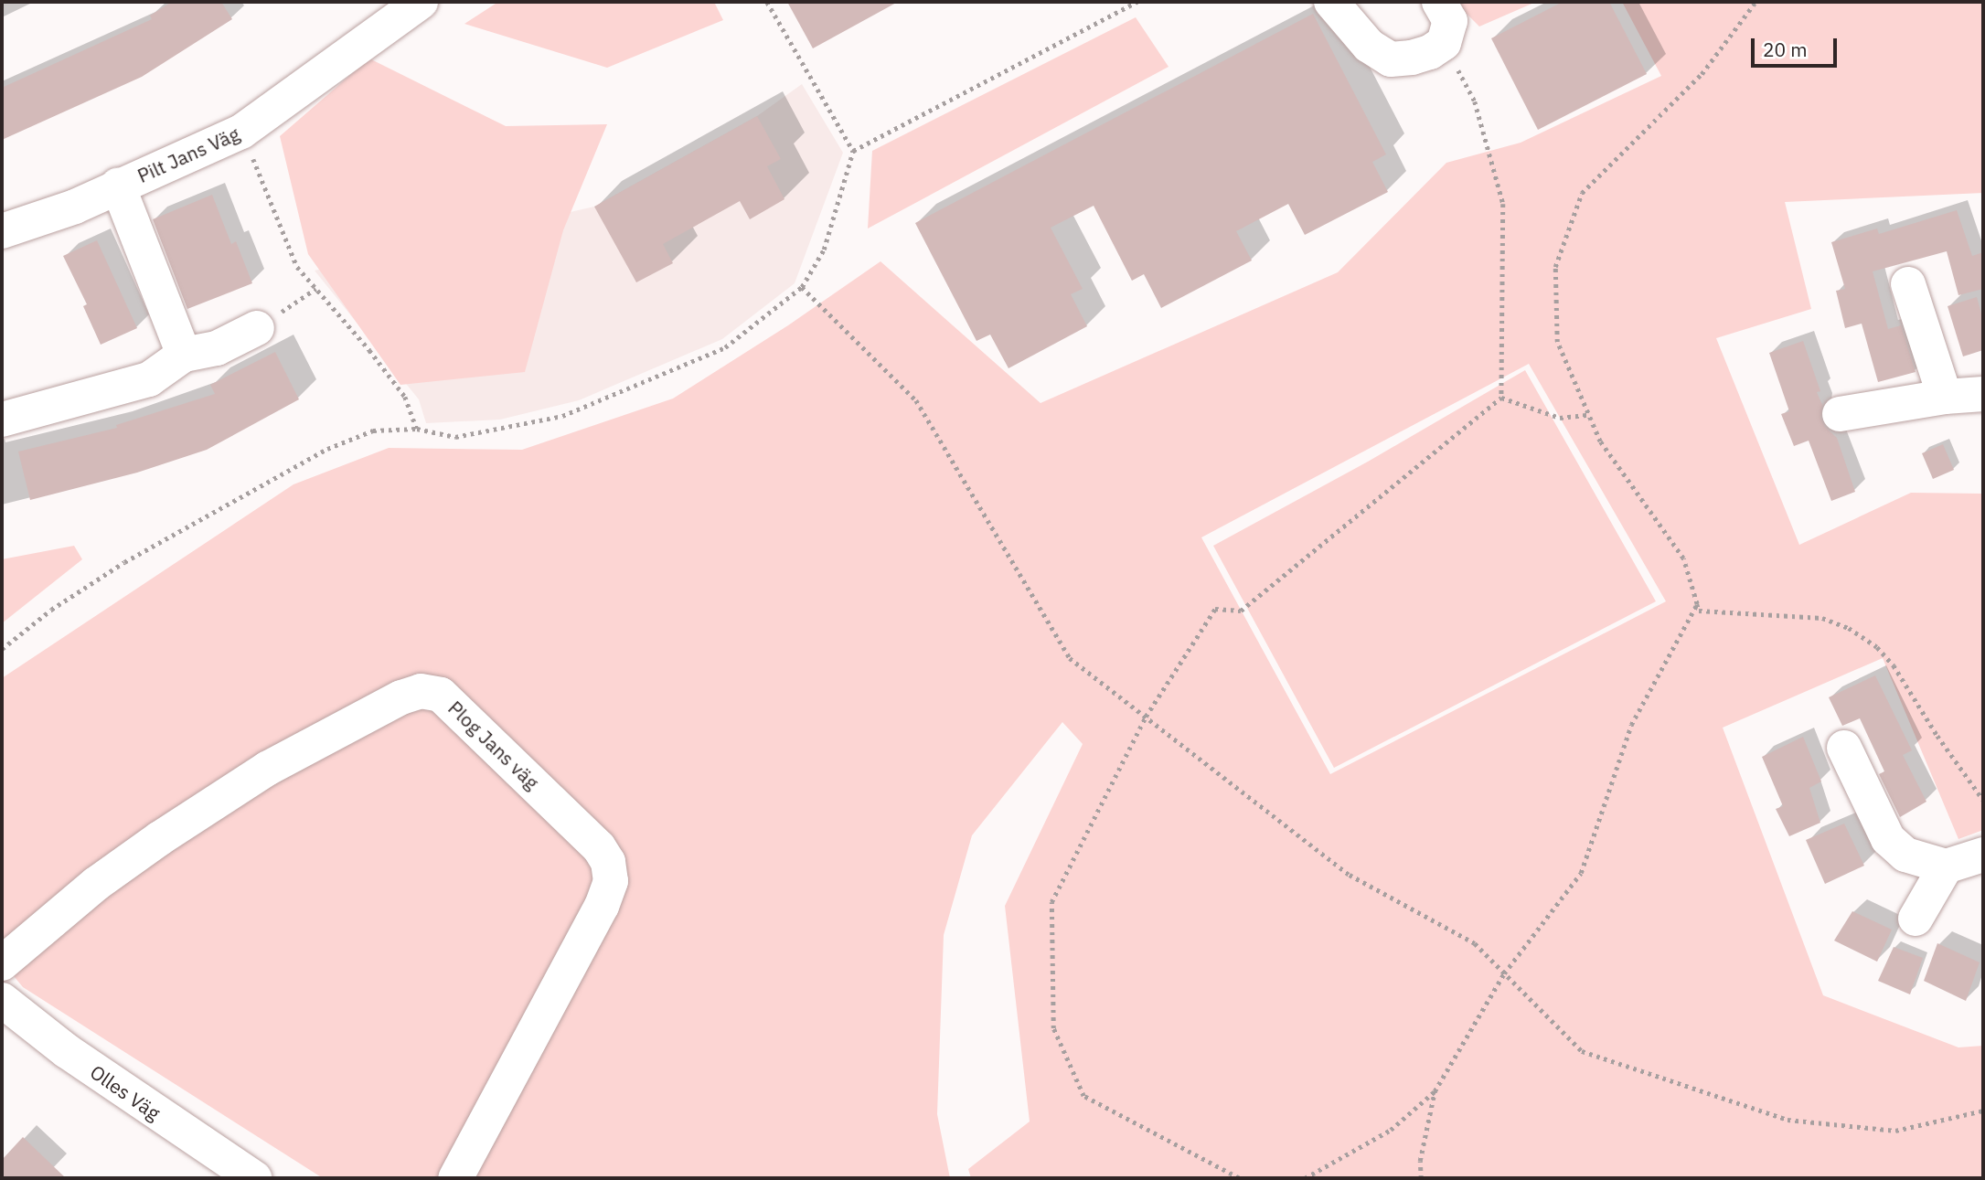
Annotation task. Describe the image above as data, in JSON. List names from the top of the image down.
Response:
{
  "streets": {
    "street": ["Pilt Jans Väg", "Plog Jans väg", "Olles Väg"]
  },
  "scale_bar": "20 m"
}
